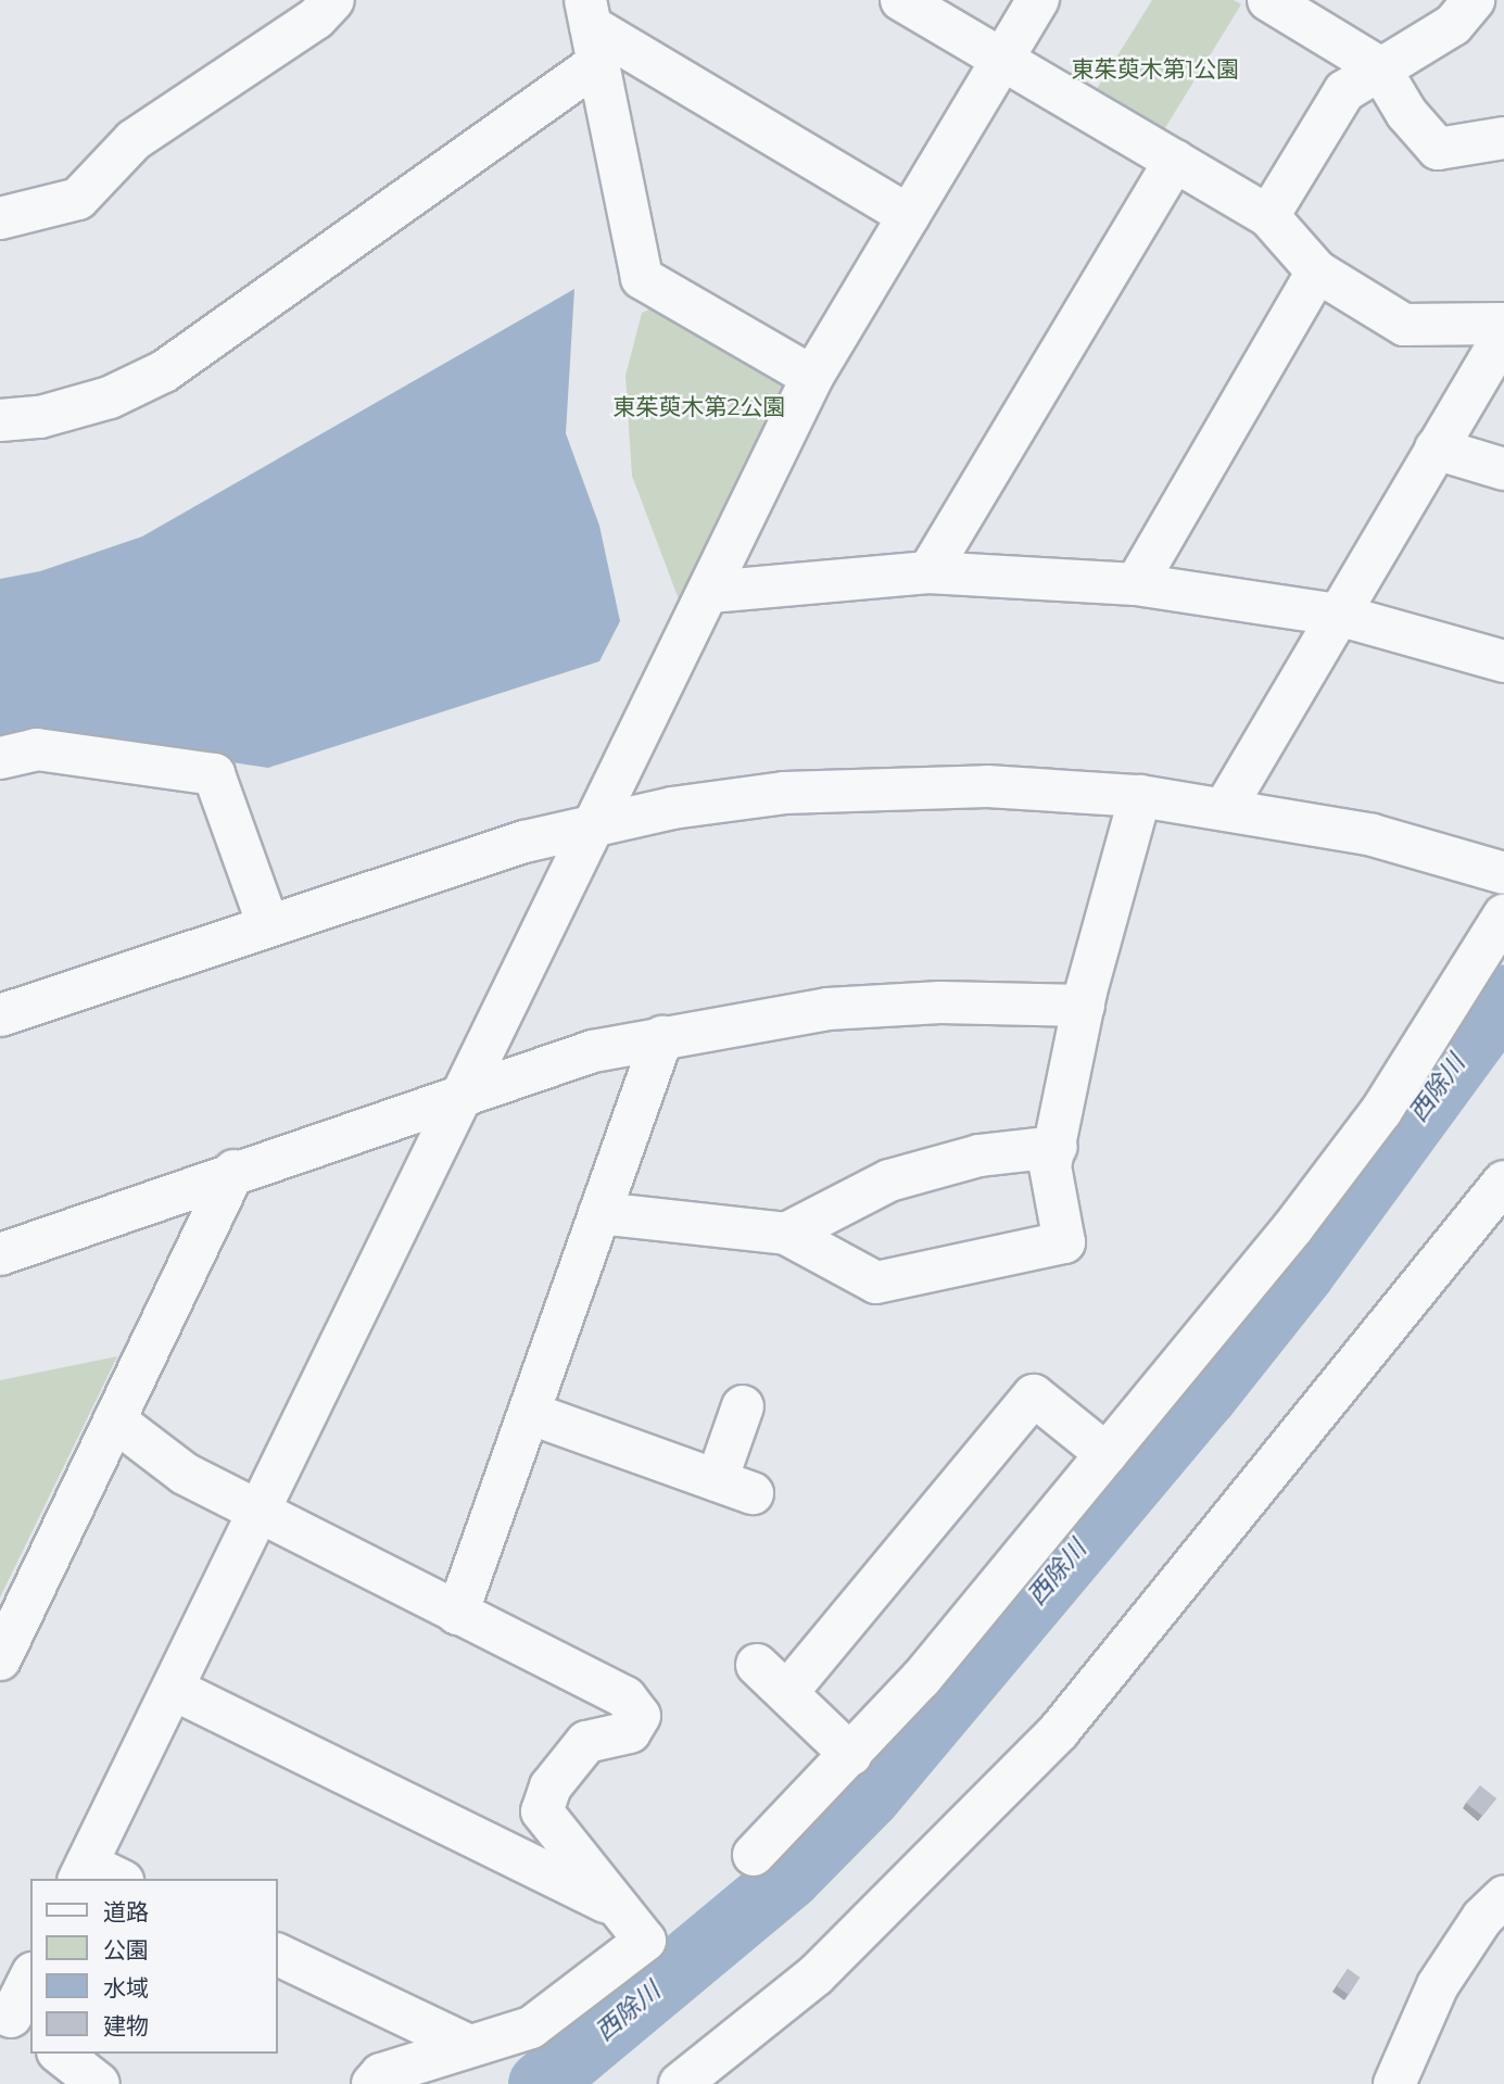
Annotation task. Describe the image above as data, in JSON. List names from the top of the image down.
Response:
{
  "water": ["西除川"],
  "parks": ["東茱萸木第1公園", "東茱萸木第2公園"],
  "legend": [
    "道路",
    "公園",
    "水域",
    "建物"
  ]
}
